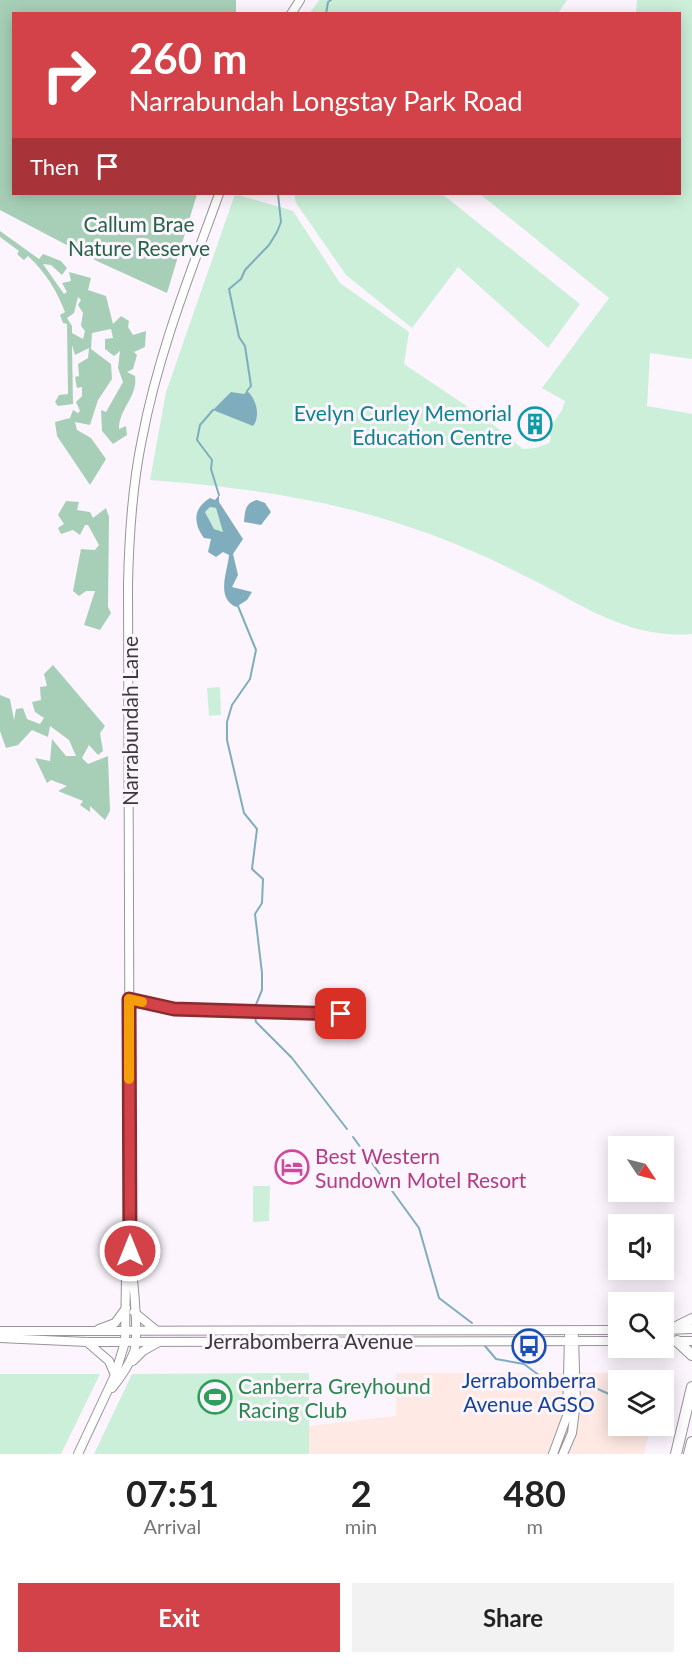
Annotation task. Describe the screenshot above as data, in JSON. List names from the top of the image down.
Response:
{
  "streets": {
    "street": ["Narrabundah Lane", "Jerrabomberra Avenue"]
  },
  "crossings": [
    ["Narrabundah Lane", "Jerrabomberra Avenue"]
  ],
  "parks": ["Callum Brae Nature Reserve"],
  "places": {
    "building": ["Evelyn Curley Memorial Education Centre"],
    "hotel": ["Best Western Sundown Motel Resort"],
    "bus stop": ["Jerrabomberra Avenue AGSO"],
    "sports": ["Canberra Greyhound Racing Club"]
  },
  "north": "bottom right",
  "page": {
    "turn": ["260 m", "Narrabundah Longstay Park Road"],
    "then": "Then",
    "eta": [
      "07:51",
      "Arrival",
      "2",
      "min",
      "480",
      "m"
    ],
    "buttons": ["Exit", "Share"]
  }
}
